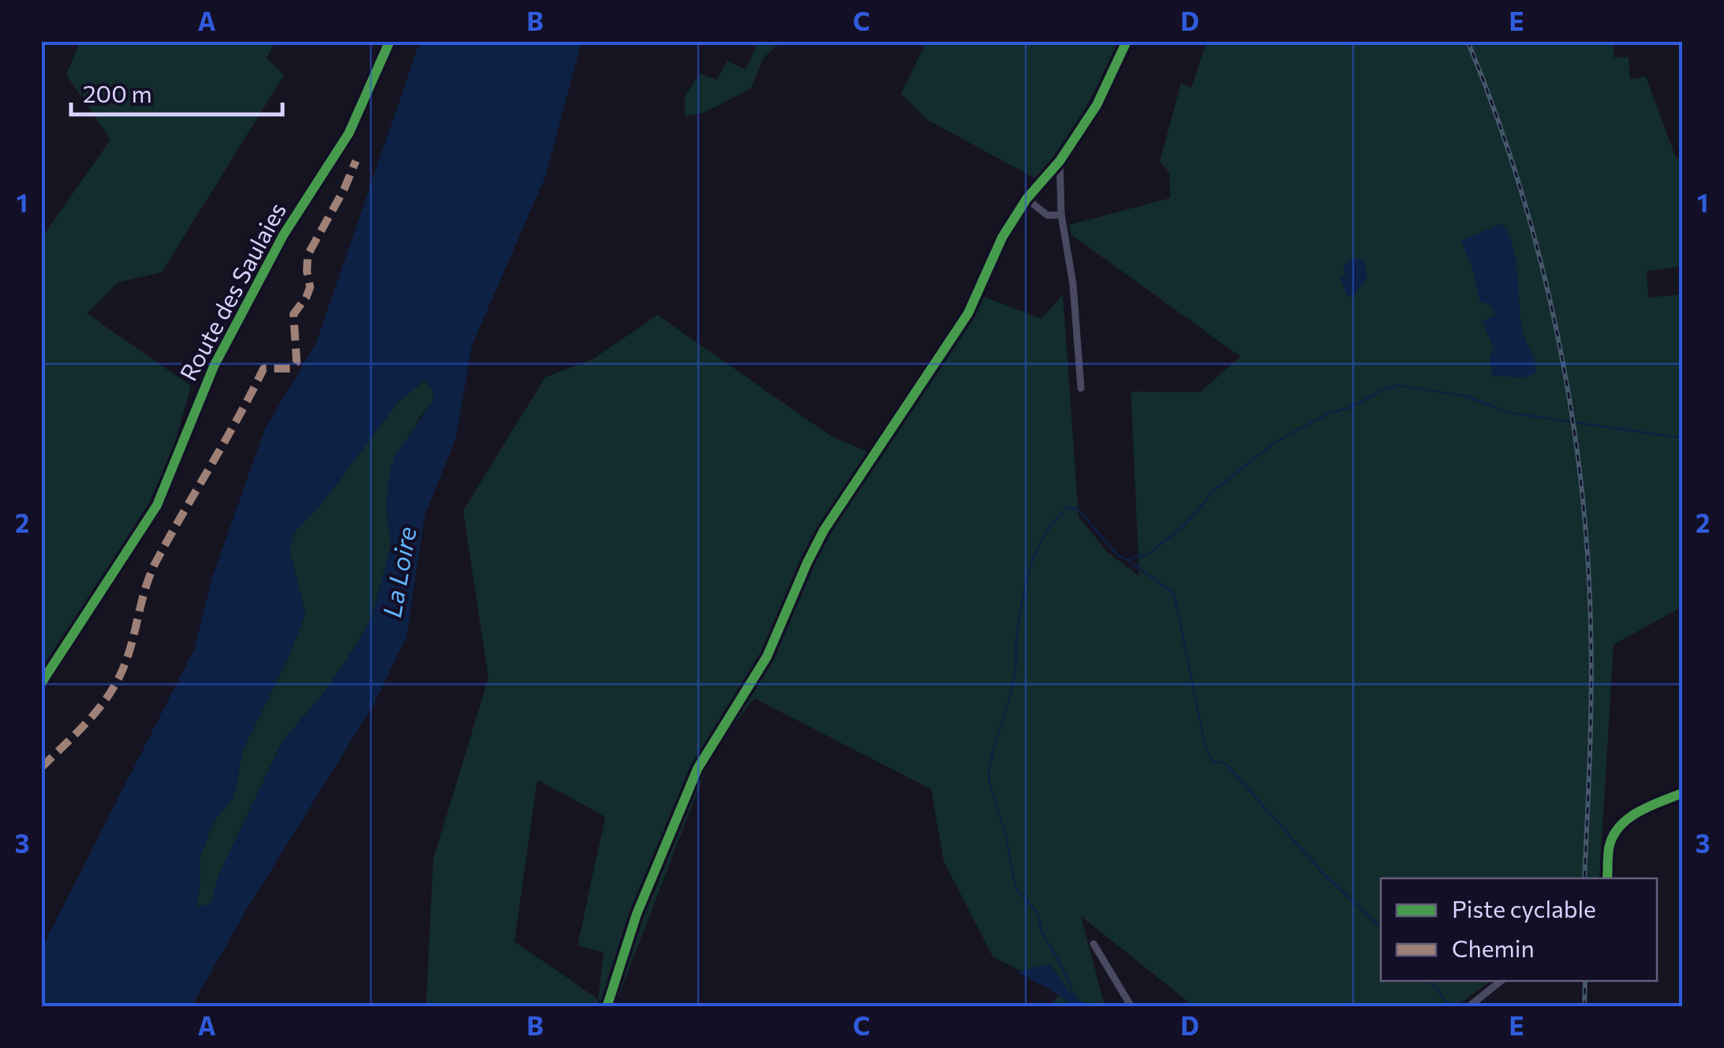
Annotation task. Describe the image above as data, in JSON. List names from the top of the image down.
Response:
{
  "streets": {
    "street": ["Route des Saulaies"]
  },
  "water": ["La Loire"],
  "legend": ["Piste cyclable", "Chemin"],
  "scale_bar": "200 m",
  "grid": {
    "columns": [
      "A",
      "B",
      "C",
      "D",
      "E"
    ],
    "rows": ["1", "2", "3"]
  }
}
